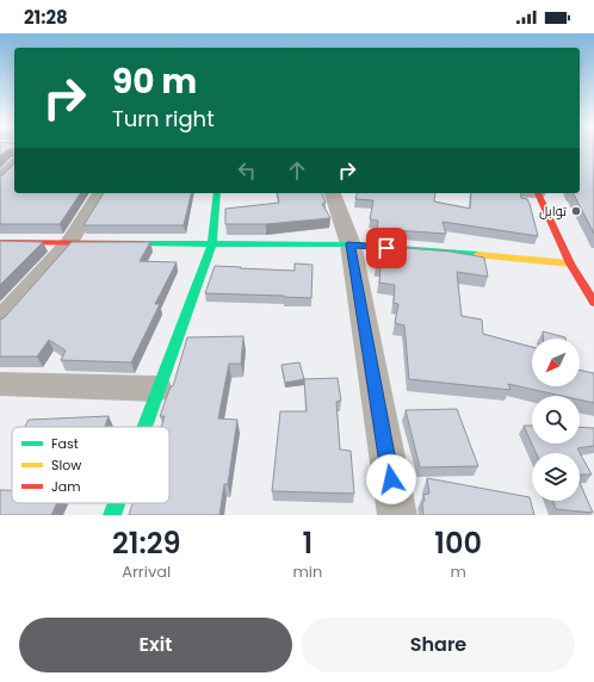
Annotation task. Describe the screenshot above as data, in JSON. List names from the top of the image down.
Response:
{
  "places": ["توابل"],
  "legend": ["Fast", "Slow", "Jam"],
  "north": "bottom left",
  "page": {
    "status": "21:28",
    "turn": ["90 m", "Turn right"],
    "eta": [
      "21:29",
      "Arrival",
      "1",
      "min",
      "100",
      "m"
    ],
    "buttons": ["Exit", "Share"]
  }
}
